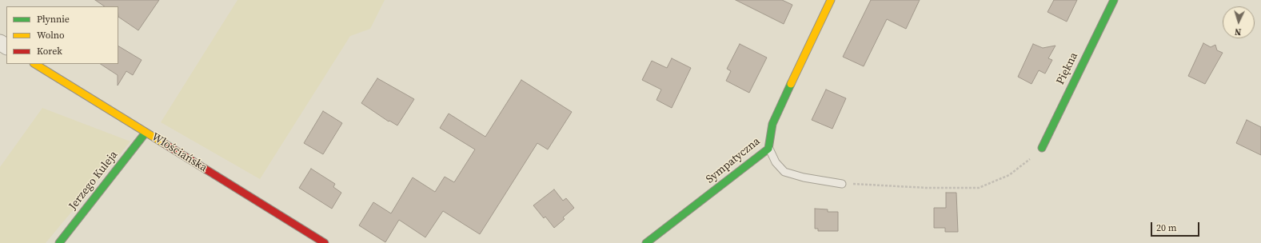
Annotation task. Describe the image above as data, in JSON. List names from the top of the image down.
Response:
{
  "streets": {
    "street": [
      "Piękna",
      "Włościańska",
      "Sympatyczna",
      "Jerzego Kuleja"
    ]
  },
  "crossings": [
    ["Włościańska", "Jerzego Kuleja"]
  ],
  "legend": ["Płynnie", "Wolno", "Korek"],
  "scale_bar": "20 m",
  "north": "bottom"
}
